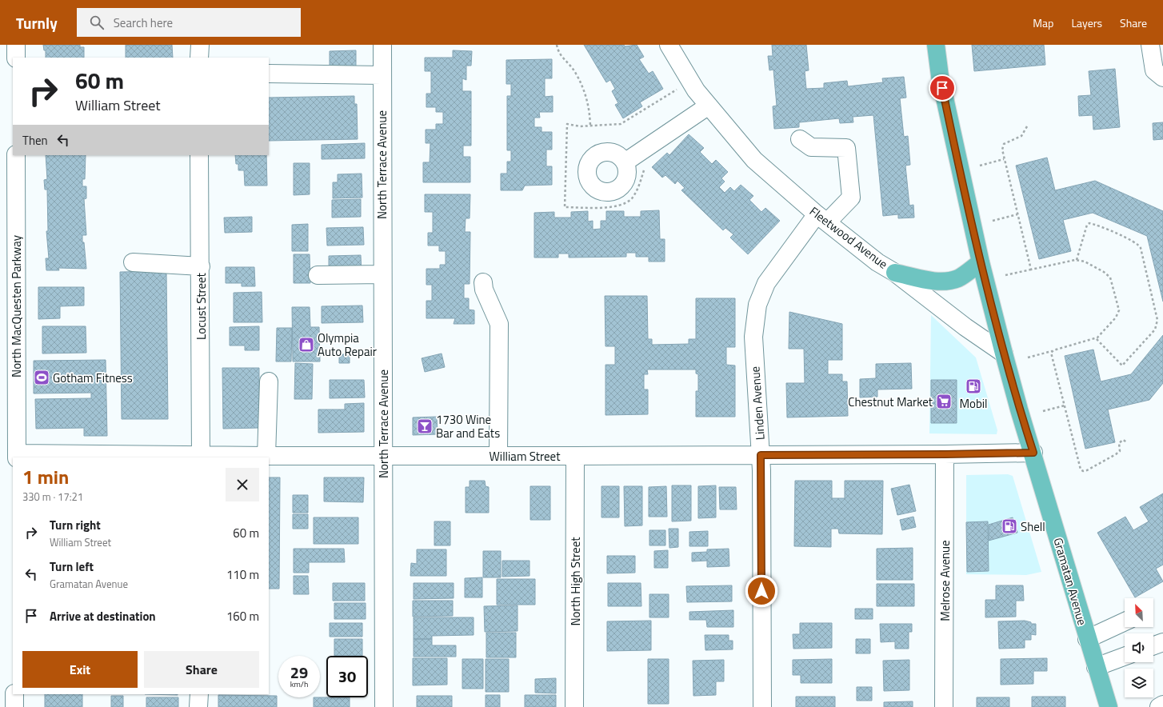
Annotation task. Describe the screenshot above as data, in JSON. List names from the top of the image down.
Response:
{
  "streets": {
    "main road": ["Gramatan Avenue"],
    "street": [
      "North Terrace Avenue",
      "Fleetwood Avenue",
      "North MacQuesten Parkway",
      "Locust Street",
      "Linden Avenue",
      "William Street",
      "Melrose Avenue",
      "North High Street"
    ]
  },
  "crossings": [
    ["North Terrace Avenue", "William Street"],
    ["Fleetwood Avenue", "Linden Avenue"],
    ["Fleetwood Avenue", "Gramatan Avenue"],
    ["North MacQuesten Parkway", "William Street"],
    ["Locust Street", "William Street"],
    ["Linden Avenue", "William Street"],
    ["William Street", "Melrose Avenue"],
    ["William Street", "North High Street"],
    ["William Street", "Gramatan Avenue"]
  ],
  "places": {
    "shop": ["Olympia Auto Repair"],
    "sports": ["Gotham Fitness"],
    "fuel station": ["Mobil", "Shell"],
    "supermarket": ["Chestnut Market"],
    "bar": ["1730 Wine Bar and Eats"]
  },
  "north": "top left",
  "page": {
    "header": "Turnly",
    "search": "Search here",
    "nav": ["Map", "Layers", "Share"],
    "turn": ["60 m", "William Street"],
    "then": "Then",
    "heading": ["1 min", "330 m · 17:21"],
    "list": [
      {
        "name": "Turn right",
        "note": "William Street",
        "value": "60 m"
      },
      {
        "name": "Turn left",
        "note": "Gramatan Avenue",
        "value": "110 m"
      },
      {
        "name": "Arrive at destination",
        "value": "160 m"
      }
    ],
    "buttons": ["Exit", "Share"],
    "speed": "29 km/h",
    "limit": "30"
  }
}
